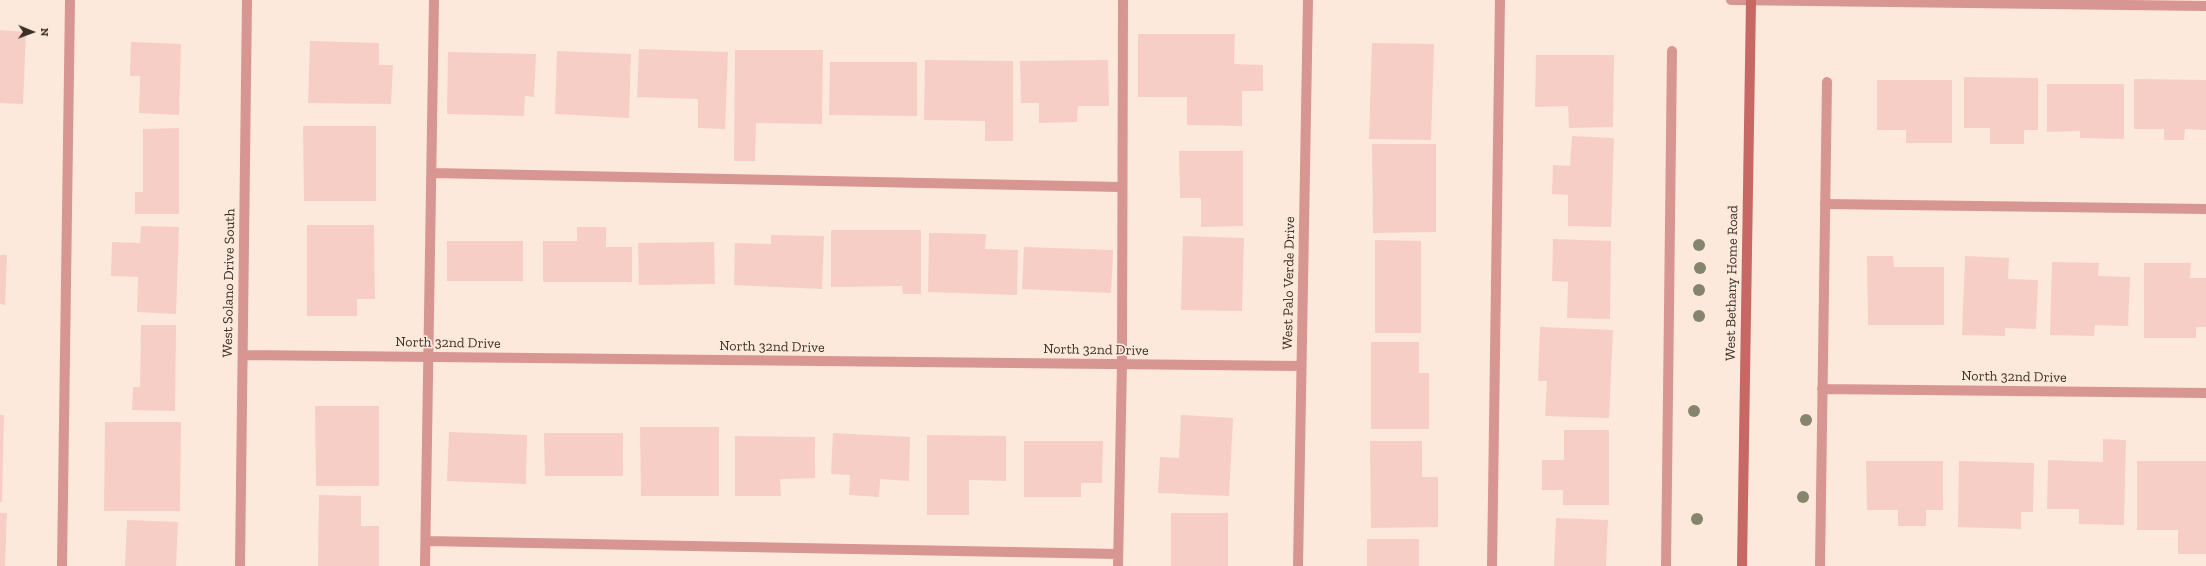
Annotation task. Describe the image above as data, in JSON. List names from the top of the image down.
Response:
{
  "streets": {
    "main road": ["West Bethany Home Road"],
    "street": ["West Solano Drive South", "West Palo Verde Drive", "North 32nd Drive"]
  },
  "crossings": [
    ["West Solano Drive South", "North 32nd Drive"],
    ["West Palo Verde Drive", "North 32nd Drive"]
  ],
  "north": "right"
}
